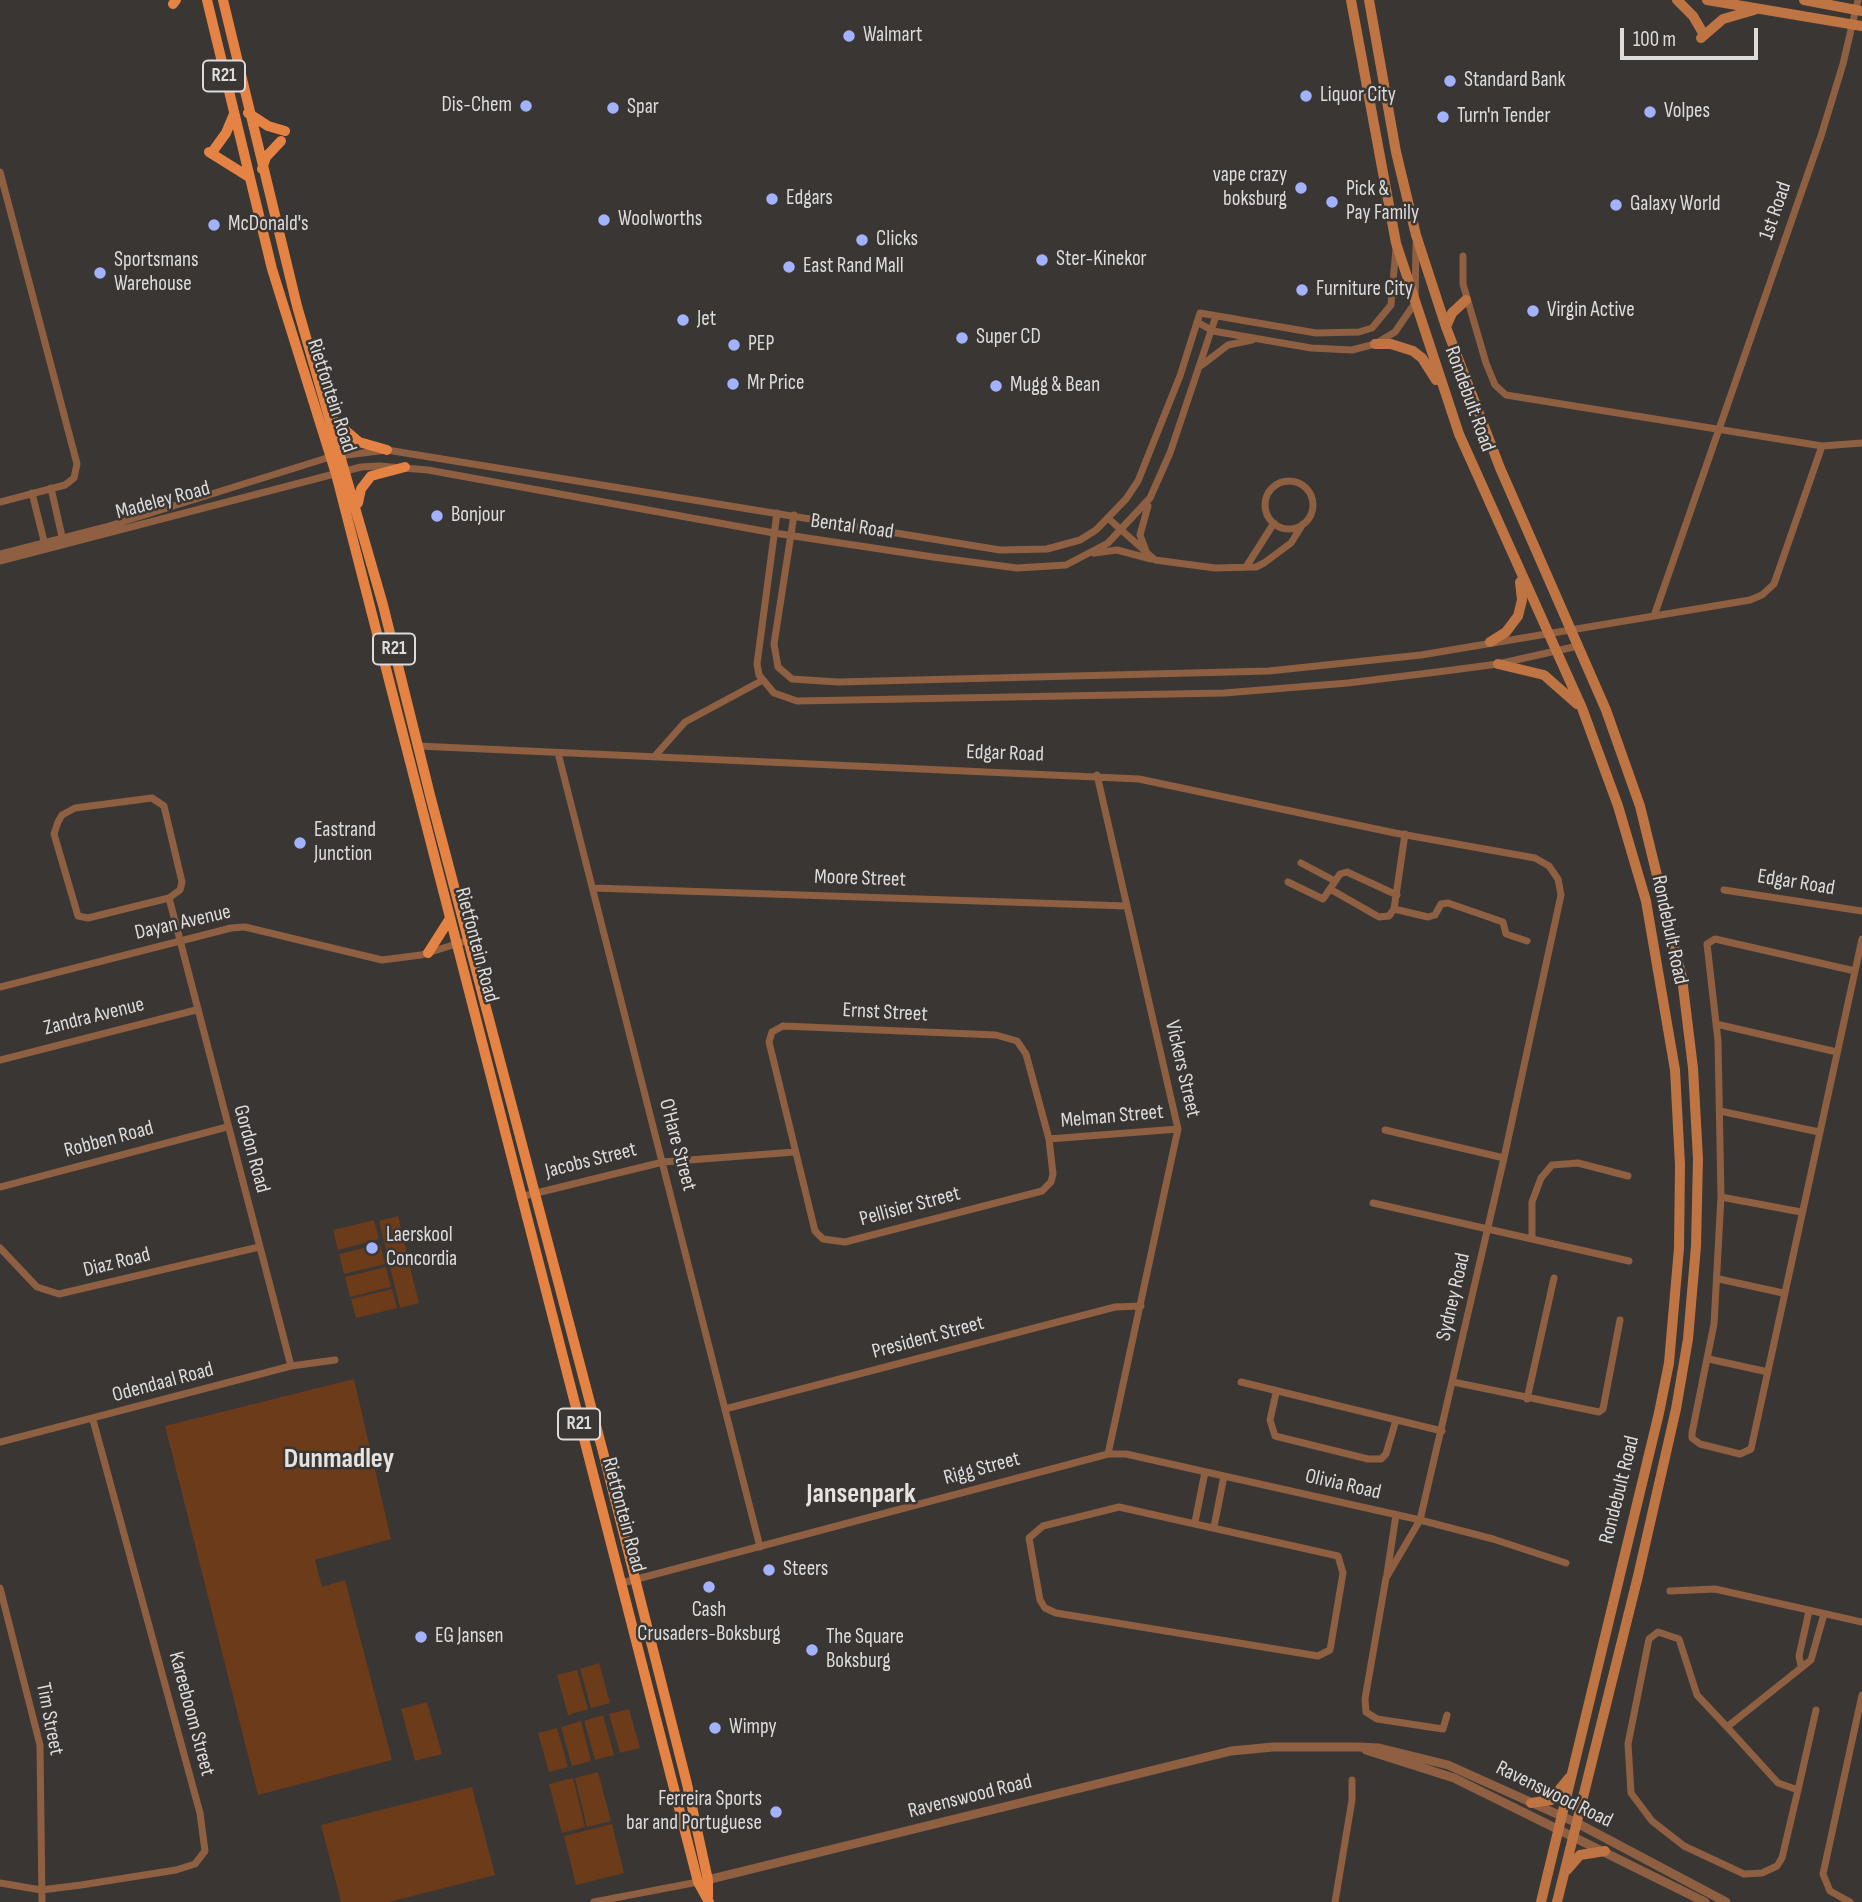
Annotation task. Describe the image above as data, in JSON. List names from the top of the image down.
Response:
{
  "streets": {
    "main road": ["R21", "Rietfontein Road", "Rondebult Road"],
    "street": [
      "1st Road",
      "Madeley Road",
      "Bental Road",
      "Edgar Road",
      "Moore Street",
      "Dayan Avenue",
      "Ernst Street",
      "Zandra Avenue",
      "Vickers Street",
      "Melman Street",
      "Robben Road",
      "O'Hare Street",
      "Gordon Road",
      "Jacobs Street",
      "Pellisier Street",
      "Diaz Road",
      "Sydney Road",
      "President Street",
      "Odendaal Road",
      "Rigg Street",
      "Olivia Road",
      "Kareeboom Street",
      "Tim Street",
      "Ravenswood Road"
    ]
  },
  "crossings": [
    ["Rietfontein Road", "Madeley Road"],
    ["Rietfontein Road", "Bental Road"],
    ["Rietfontein Road", "Edgar Road"],
    ["Rietfontein Road", "Dayan Avenue"],
    ["Rietfontein Road", "Jacobs Street"],
    ["Rietfontein Road", "Rigg Street"],
    ["Rietfontein Road", "Ravenswood Road"],
    ["Rondebult Road", "Ravenswood Road"],
    ["Madeley Road", "Bental Road"],
    ["Edgar Road", "Vickers Street"],
    ["Edgar Road", "O'Hare Street"],
    ["Edgar Road", "Sydney Road"],
    ["Moore Street", "Vickers Street"],
    ["Moore Street", "O'Hare Street"],
    ["Dayan Avenue", "Gordon Road"],
    ["Ernst Street", "Melman Street"],
    ["Ernst Street", "Jacobs Street"],
    ["Ernst Street", "Pellisier Street"],
    ["Zandra Avenue", "Gordon Road"],
    ["Vickers Street", "Melman Street"],
    ["Vickers Street", "President Street"],
    ["Vickers Street", "Rigg Street"],
    ["Vickers Street", "Olivia Road"],
    ["Melman Street", "Pellisier Street"],
    ["Robben Road", "Gordon Road"],
    ["O'Hare Street", "Jacobs Street"],
    ["O'Hare Street", "President Street"],
    ["O'Hare Street", "Rigg Street"],
    ["Gordon Road", "Diaz Road"],
    ["Gordon Road", "Odendaal Road"],
    ["Jacobs Street", "Pellisier Street"],
    ["Sydney Road", "Olivia Road"],
    ["Odendaal Road", "Kareeboom Street"],
    ["Rigg Street", "Olivia Road"],
    ["Kareeboom Street", "Tim Street"]
  ],
  "districts": ["Dunmadley", "Jansenpark"],
  "places": [
    "Walmart",
    "Standard Bank",
    "Liquor City",
    "Dis-Chem",
    "Spar",
    "Volpes",
    "Turn'n Tender",
    "vape crazy boksburg",
    "Edgars",
    "Pick & Pay Family",
    "Galaxy World",
    "Woolworths",
    "McDonald's",
    "Clicks",
    "Ster-Kinekor",
    "East Rand Mall",
    "Sportsmans Warehouse",
    "Furniture City",
    "Virgin Active",
    "Jet",
    "Super CD",
    "PEP",
    "Mr Price",
    "Mugg & Bean",
    "Bonjour",
    "Eastrand Junction",
    "Laerskool Concordia",
    "Steers",
    "Cash Crusaders-Boksburg",
    "EG Jansen",
    "The Square Boksburg",
    "Wimpy",
    "Ferreira Sports bar and Portuguese"
  ],
  "scale_bar": "100 m"
}
